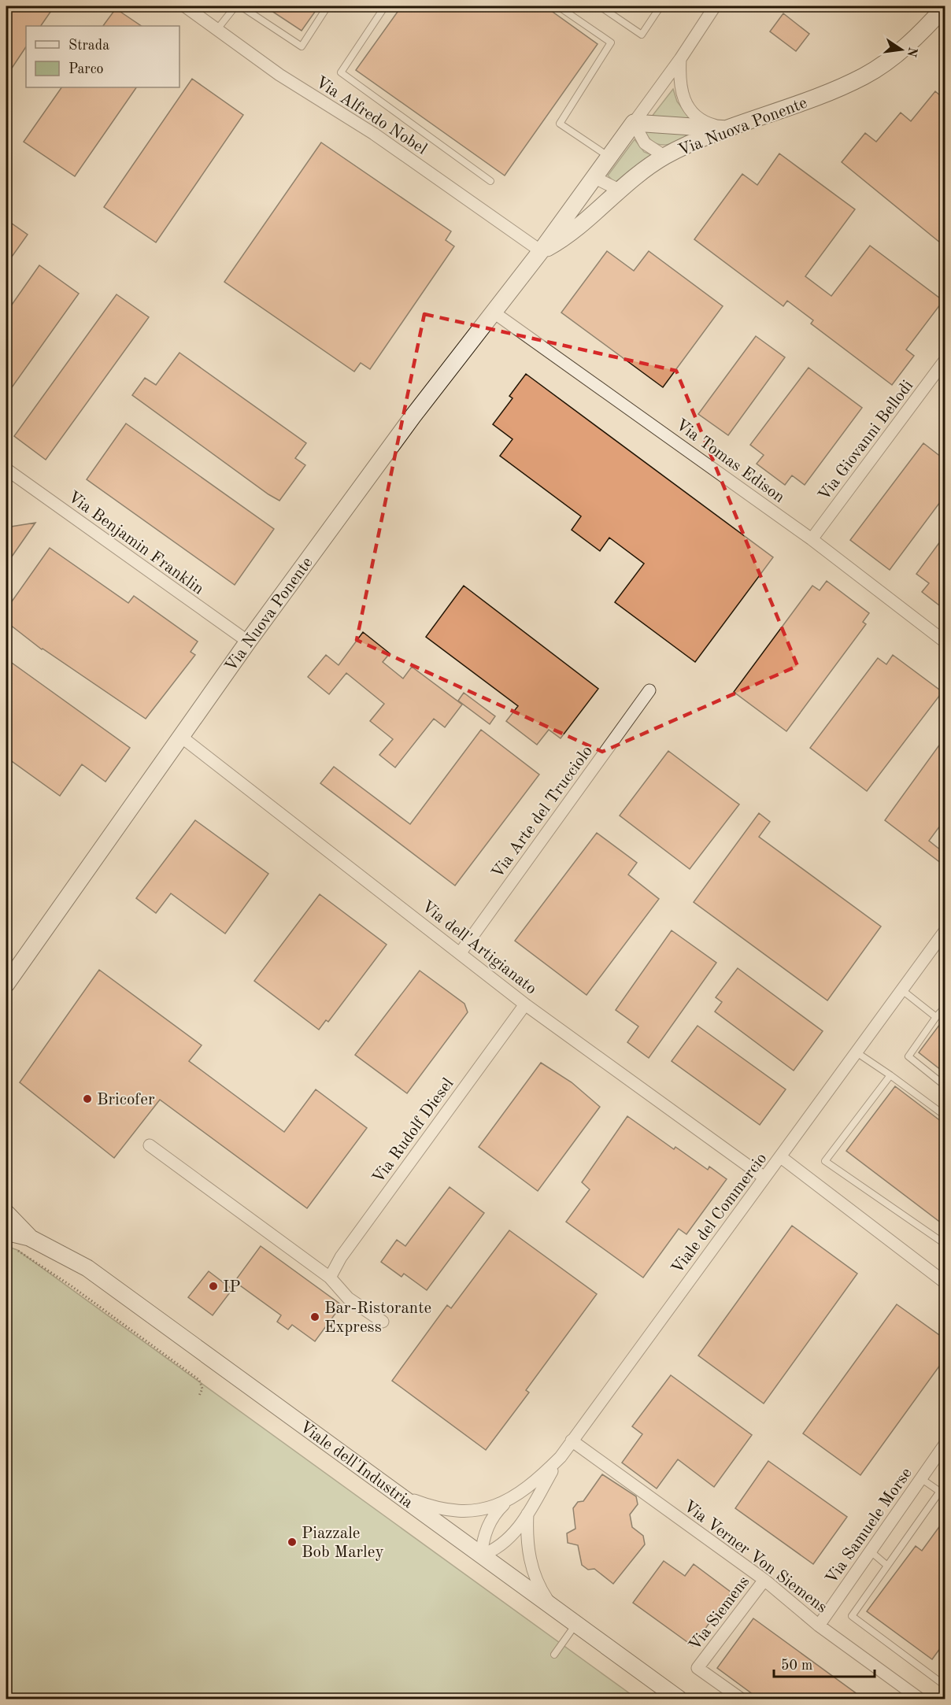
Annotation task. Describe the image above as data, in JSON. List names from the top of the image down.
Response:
{
  "streets": {
    "street": [
      "Via Alfredo Nobel",
      "Via Nuova Ponente",
      "Via Giovanni Bellodi",
      "Via Tomas Edison",
      "Via Benjamin Franklin",
      "Via Arte del Trucciolo",
      "Via dell'Artigianato",
      "Via Rudolf Diesel",
      "Viale del Commercio",
      "Viale dell'Industria",
      "Via Samuele Morse",
      "Via Verner Von Siemens",
      "Via Siemens"
    ]
  },
  "crossings": [
    ["Via Alfredo Nobel", "Via Nuova Ponente"],
    ["Via Nuova Ponente", "Via Tomas Edison"],
    ["Via Nuova Ponente", "Via Benjamin Franklin"],
    ["Via Nuova Ponente", "Via dell'Artigianato"],
    ["Via Giovanni Bellodi", "Via Tomas Edison"],
    ["Via Arte del Trucciolo", "Via dell'Artigianato"],
    ["Via dell'Artigianato", "Via Rudolf Diesel"],
    ["Via dell'Artigianato", "Viale del Commercio"],
    ["Viale del Commercio", "Via Verner Von Siemens"],
    ["Via Samuele Morse", "Via Verner Von Siemens"],
    ["Via Verner Von Siemens", "Via Siemens"]
  ],
  "places": [
    "Bricofer",
    "IP",
    "Bar-Ristorante Express",
    "Piazzale Bob Marley"
  ],
  "legend": ["Strada", "Parco"],
  "scale_bar": "50 m",
  "north": "right"
}
